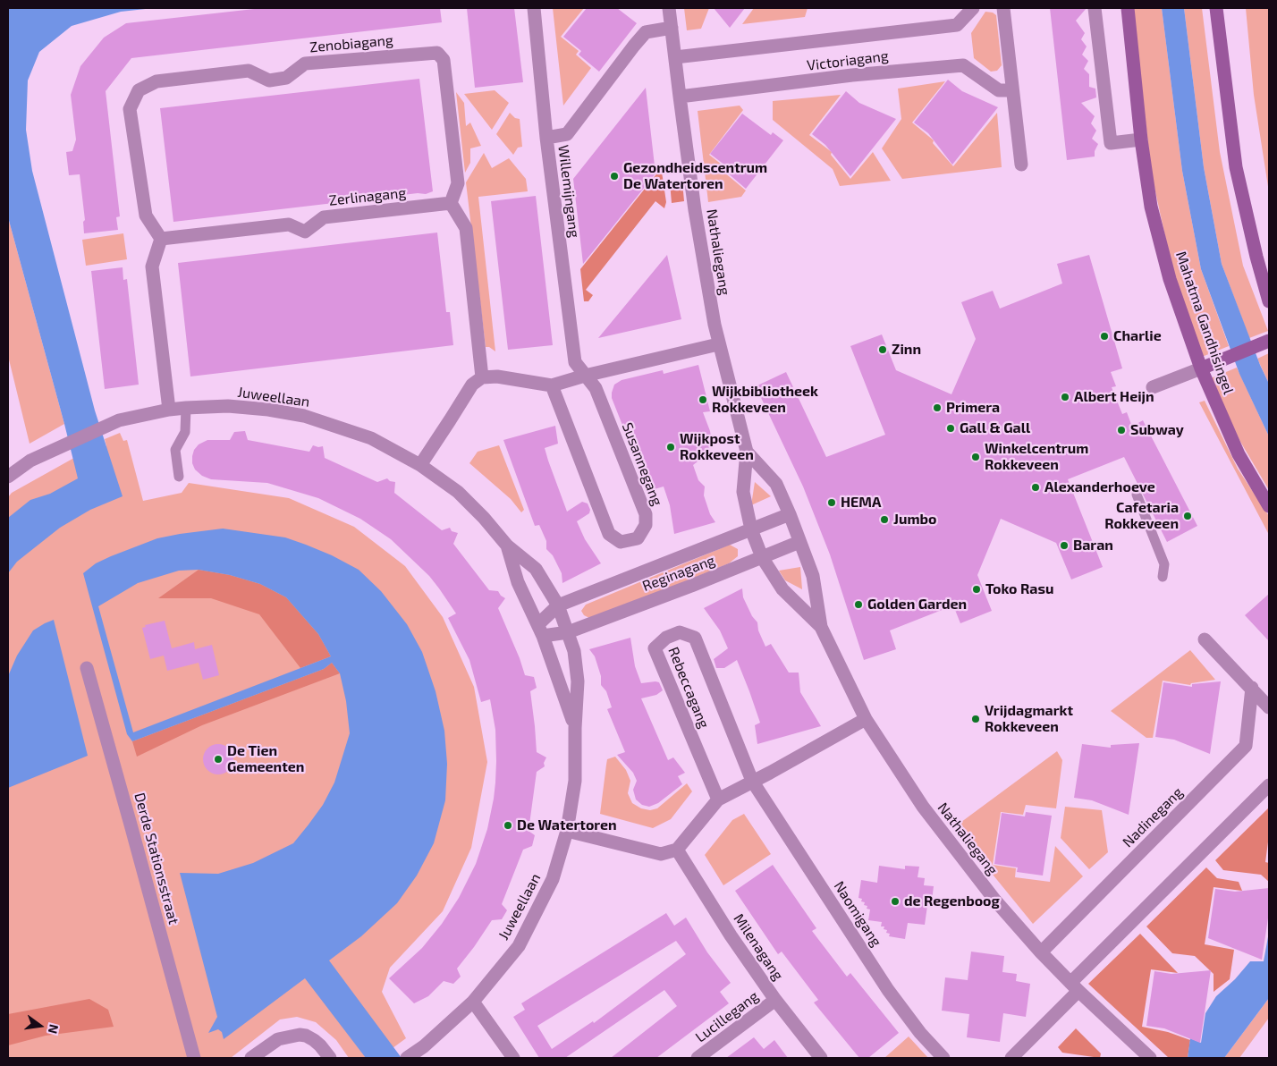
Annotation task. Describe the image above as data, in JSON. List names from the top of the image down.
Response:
{
  "streets": {
    "street": [
      "Zenobiagang",
      "Victoriagang",
      "Willemijngang",
      "Zerlinagang",
      "Nathaliegang",
      "Mahatma Gandhisingel",
      "Juweellaan",
      "Susannegang",
      "Reginagang",
      "Rebeccagang",
      "Nadinegang",
      "Derde Stationsstraat",
      "Naomigang",
      "Milenagang",
      "Lucillegang"
    ]
  },
  "crossings": [
    ["Zenobiagang", "Zerlinagang"],
    ["Victoriagang", "Nathaliegang"],
    ["Willemijngang", "Susannegang"],
    ["Nathaliegang", "Reginagang"],
    ["Nathaliegang", "Nadinegang"],
    ["Juweellaan", "Reginagang"],
    ["Rebeccagang", "Naomigang"],
    ["Milenagang", "Lucillegang"]
  ],
  "places": [
    "Gezondheidscentrum De Watertoren",
    "Charlie",
    "Zinn",
    "Albert Heijn",
    "Wijkbibliotheek Rokkeveen",
    "Primera",
    "Gall & Gall",
    "Subway",
    "Wijkpost Rokkeveen",
    "Winkelcentrum Rokkeveen",
    "Alexanderhoeve",
    "HEMA",
    "Cafetaria Rokkeveen",
    "Jumbo",
    "Baran",
    "Toko Rasu",
    "Golden Garden",
    "Vrijdagmarkt Rokkeveen",
    "De Tien Gemeenten",
    "De Watertoren",
    "de Regenboog"
  ],
  "north": "right"
}
